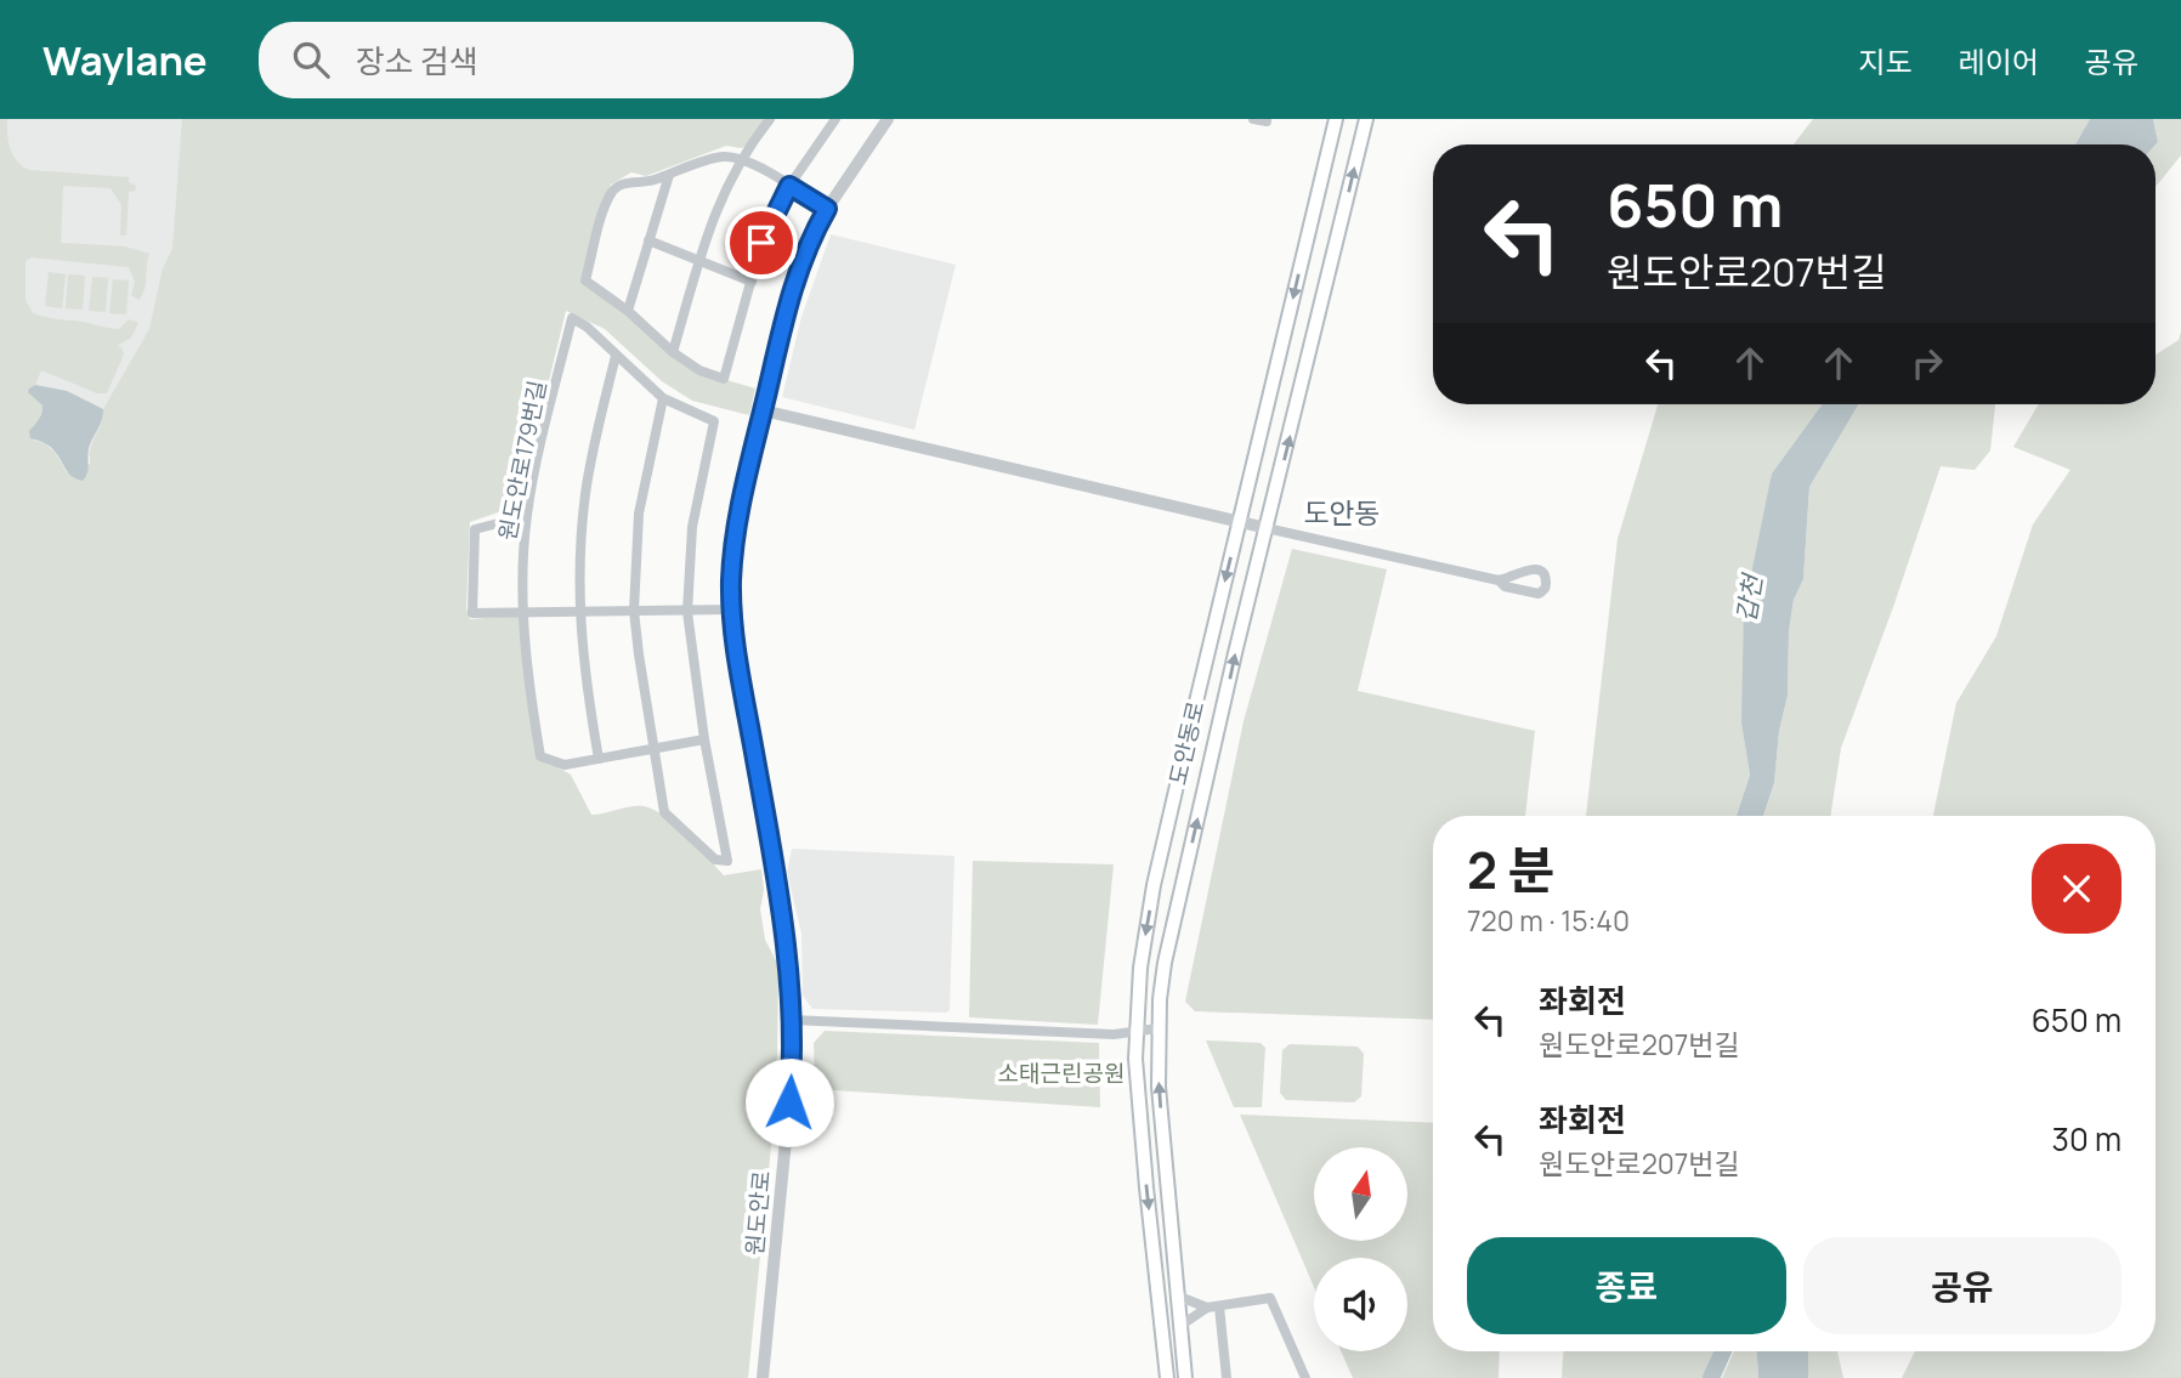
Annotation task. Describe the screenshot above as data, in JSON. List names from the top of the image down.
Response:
{
  "streets": {
    "main road": ["도안동로"],
    "street": ["원도안로179번길", "원도안로"]
  },
  "districts": ["도안동"],
  "water": ["갑천"],
  "parks": ["소태근린공원"],
  "north": "top",
  "page": {
    "header": "Waylane",
    "search": "장소 검색",
    "nav": ["지도", "레이어", "공유"],
    "turn": ["650 m", "원도안로207번길"],
    "heading": ["2 분", "720 m · 15:40"],
    "list": [
      {
        "name": "좌회전",
        "note": "원도안로207번길",
        "value": "650 m"
      },
      {
        "name": "좌회전",
        "note": "원도안로207번길",
        "value": "30 m"
      }
    ],
    "buttons": ["종료", "공유"]
  }
}
